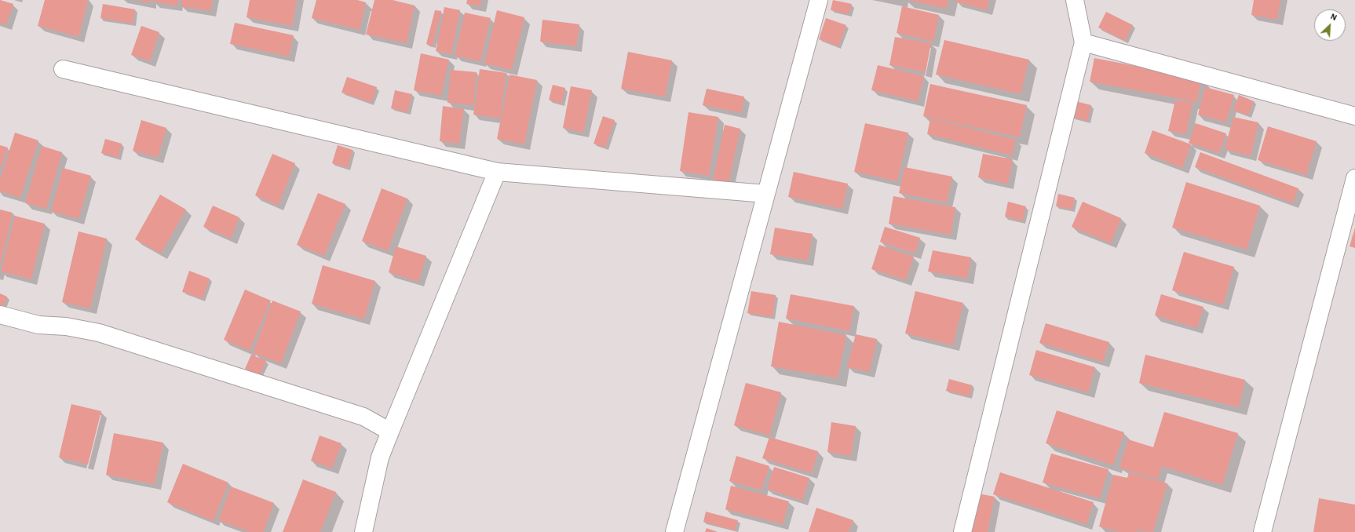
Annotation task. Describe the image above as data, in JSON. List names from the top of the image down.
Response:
{
  "north": "top right"
}
